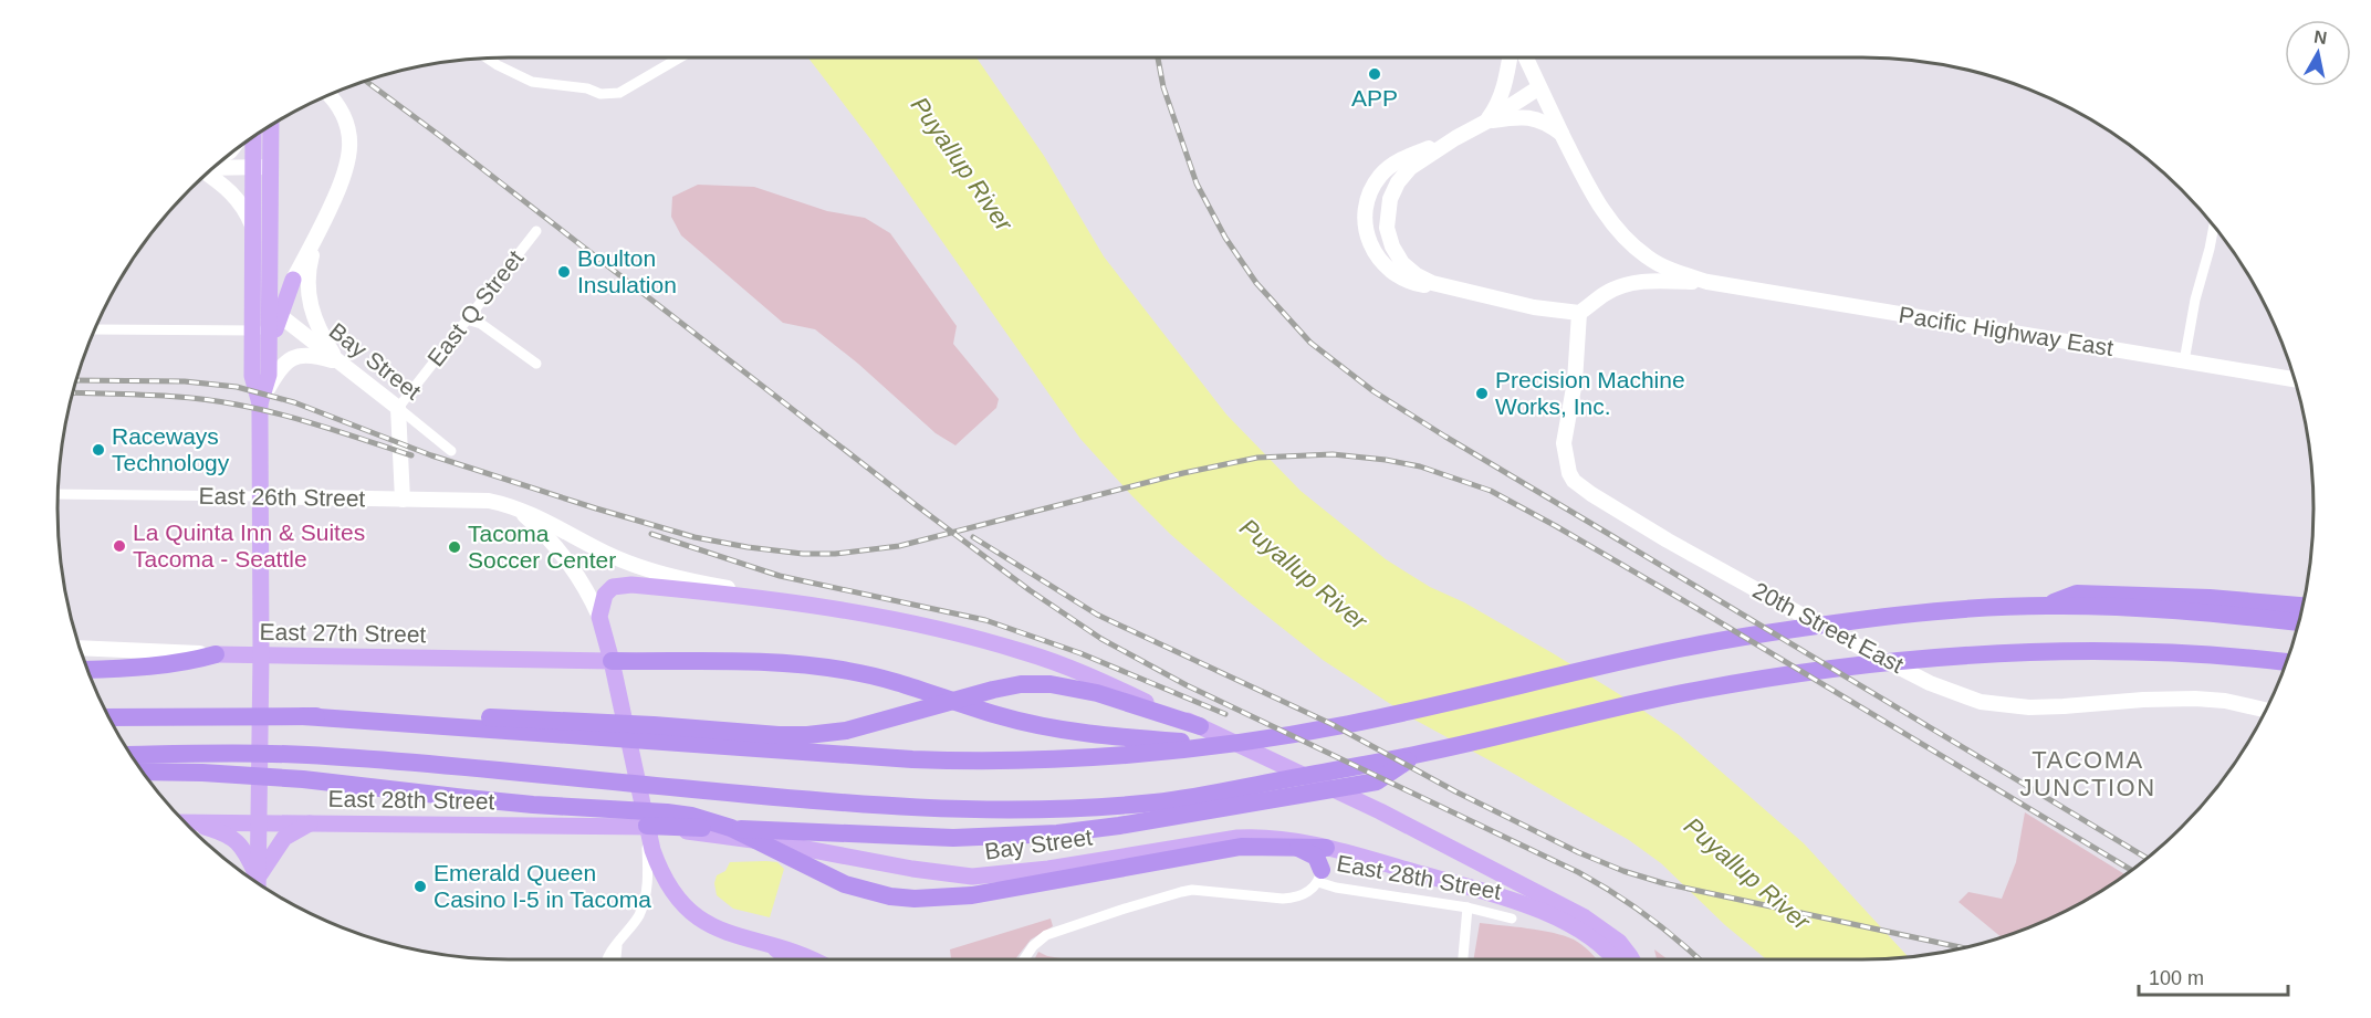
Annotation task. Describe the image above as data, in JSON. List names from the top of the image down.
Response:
{
  "streets": {
    "main road": ["Bay Street", "East 27th Street", "East 28th Street"],
    "street": [
      "East Q Street",
      "Pacific Highway East",
      "East 26th Street",
      "20th Street East"
    ]
  },
  "crossings": [
    ["East Q Street", "Bay Street"],
    ["Bay Street", "East 28th Street"]
  ],
  "districts": ["TACOMA JUNCTION"],
  "water": ["Puyallup River"],
  "places": [
    "APP",
    "Boulton Insulation",
    "Precision Machine Works, Inc.",
    "Raceways Technology",
    "La Quinta Inn & Suites Tacoma - Seattle",
    "Tacoma Soccer Center",
    "Emerald Queen Casino I-5 in Tacoma"
  ],
  "scale_bar": "100 m",
  "north": "top"
}
